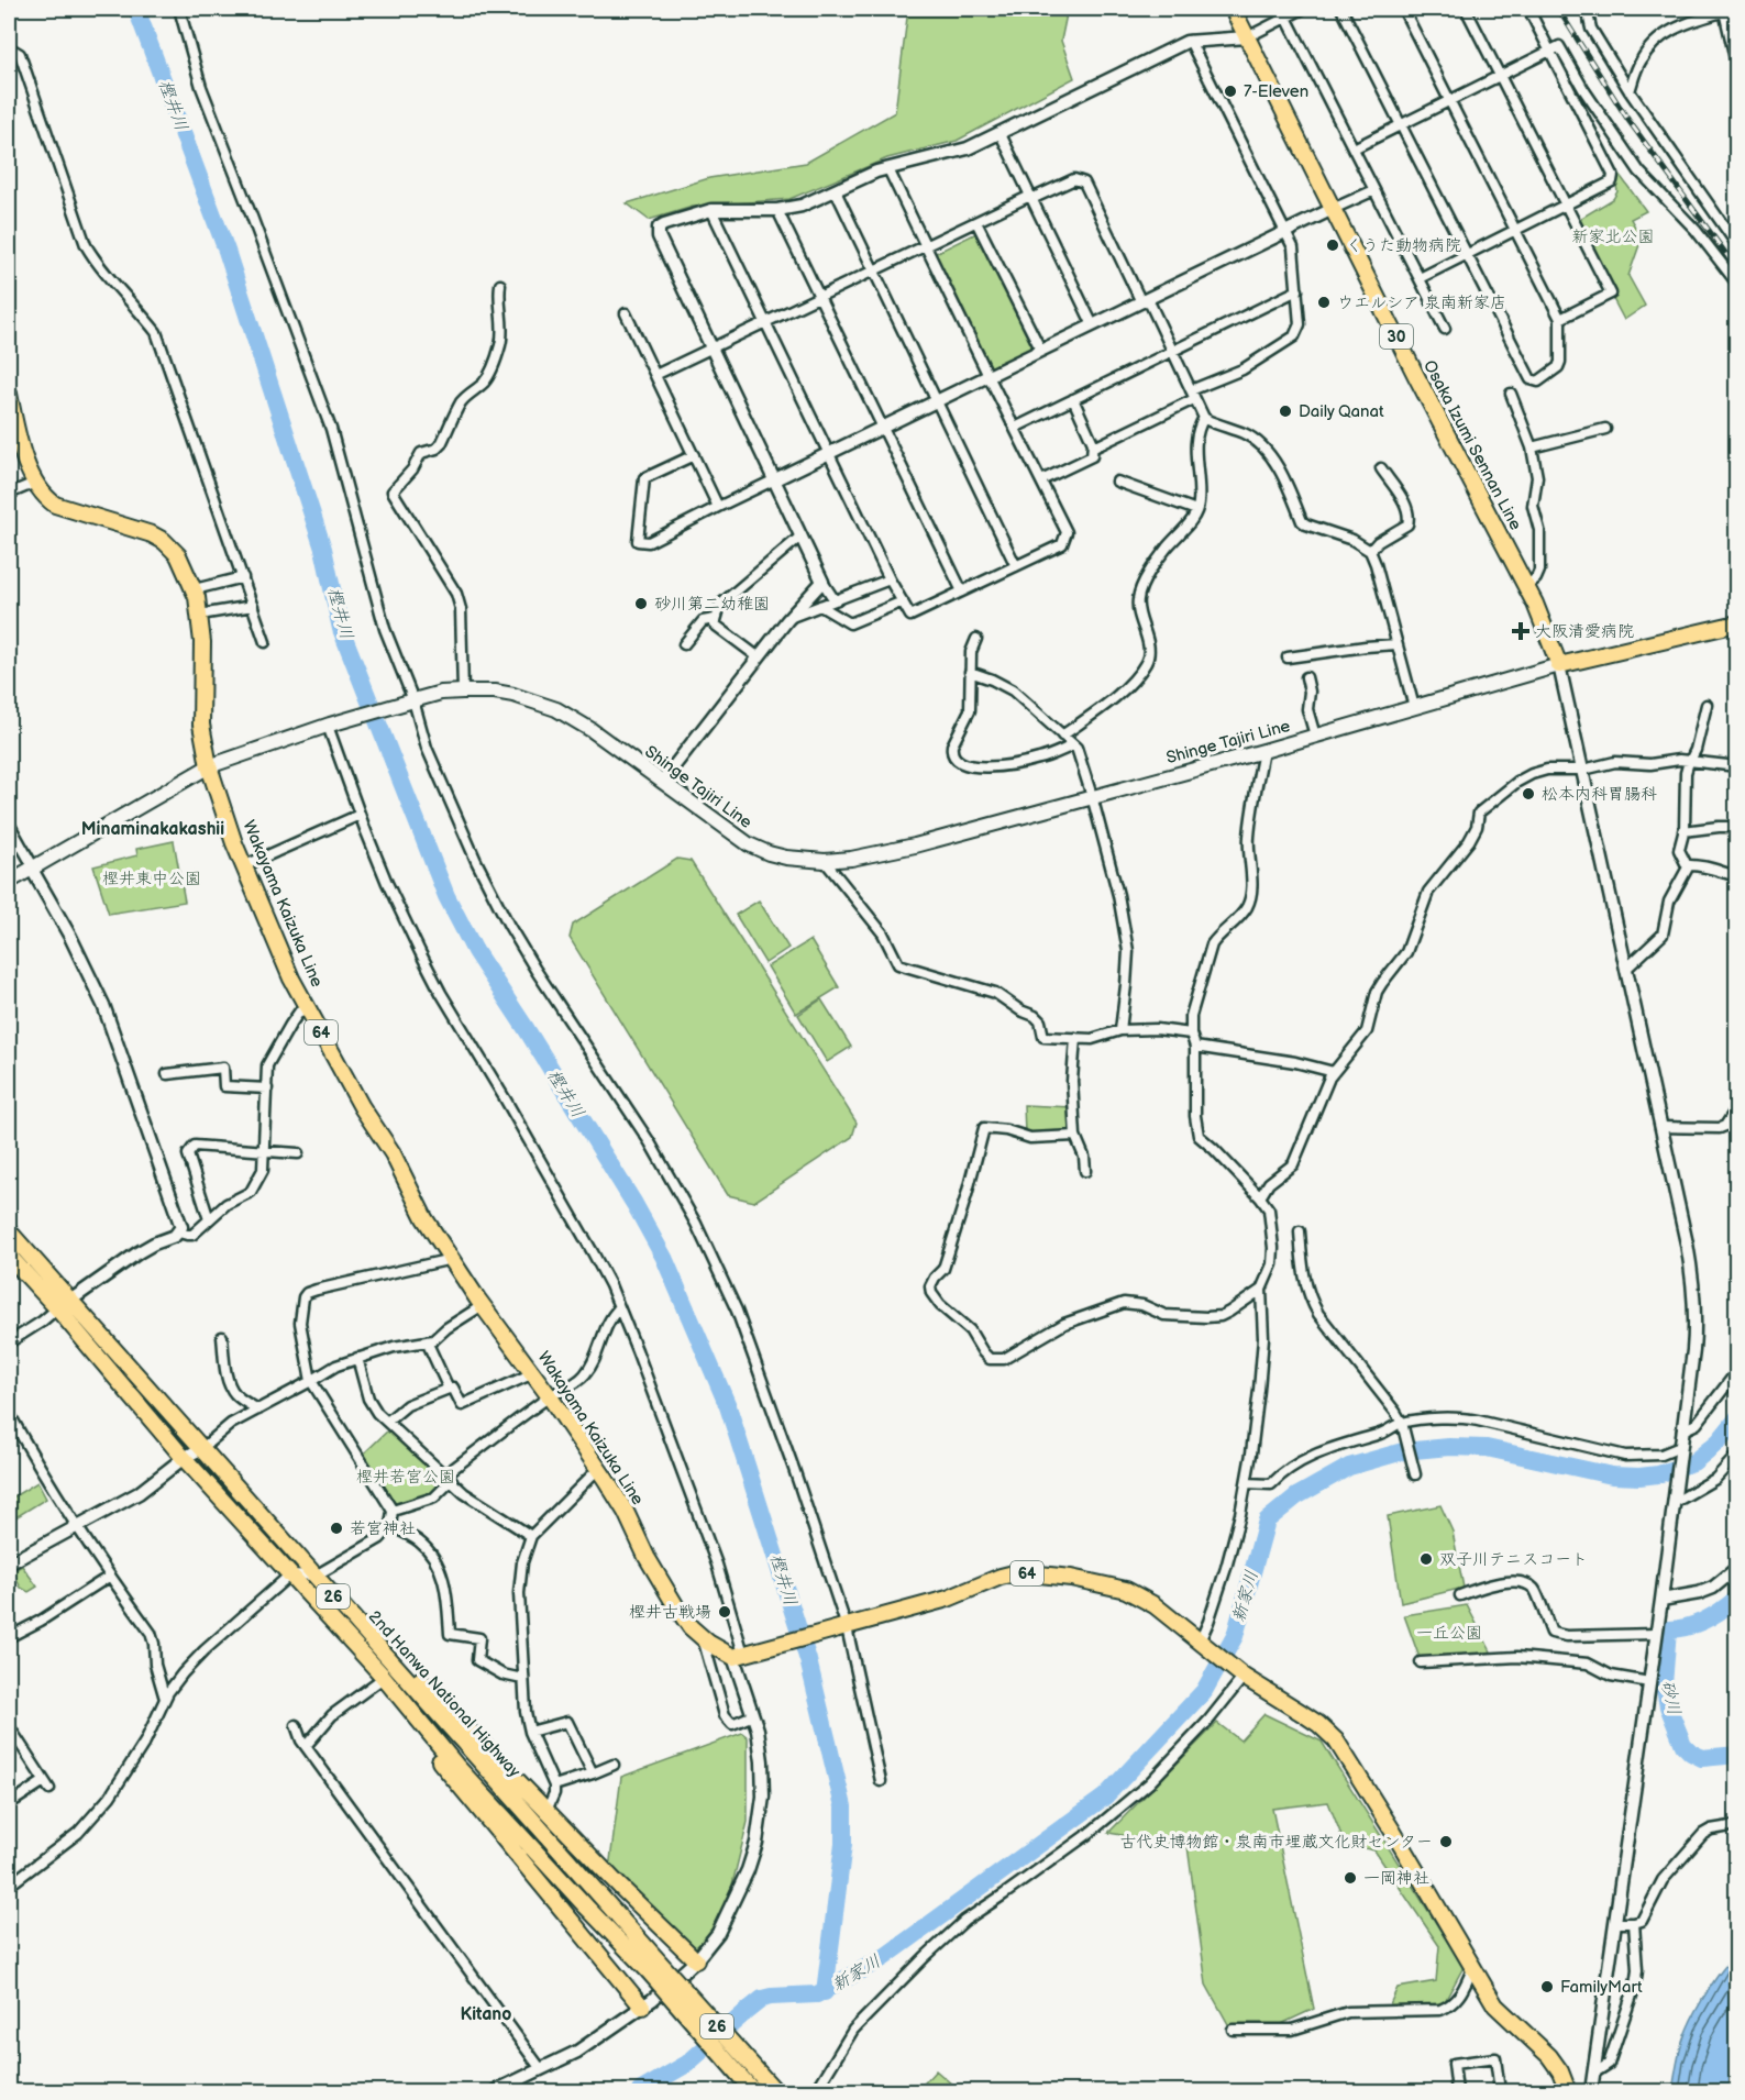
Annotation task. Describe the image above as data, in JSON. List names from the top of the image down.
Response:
{
  "streets": {
    "main road": [
      "30",
      "Osaka Izumi Sennan Line",
      "Shinge Tajiri Line",
      "Wakayama Kaizuka Line",
      "64",
      "26",
      "2nd Hanwa National Highway"
    ]
  },
  "crossings": [
    ["Osaka Izumi Sennan Line", "Shinge Tajiri Line"],
    ["Shinge Tajiri Line", "Wakayama Kaizuka Line"],
    ["Wakayama Kaizuka Line", "64"]
  ],
  "districts": ["Minaminakakashii", "Kitano"],
  "water": ["樫井川", "新家川", "砂川"],
  "parks": [
    "新家北公園",
    "樫井東中公園",
    "樫井若宮公園",
    "一丘公園"
  ],
  "places": {
    "other": [
      "7-Eleven",
      "くうた動物病院",
      "ウエルシア 泉南新家店",
      "Daily Qanat",
      "砂川第二幼稚園",
      "松本内科胃腸科",
      "若宮神社",
      "双子川テニスコート",
      "樫井古戦場",
      "古代史博物館・泉南市埋蔵文化財センター",
      "一岡神社",
      "FamilyMart"
    ],
    "health": ["大阪清愛病院"]
  }
}
